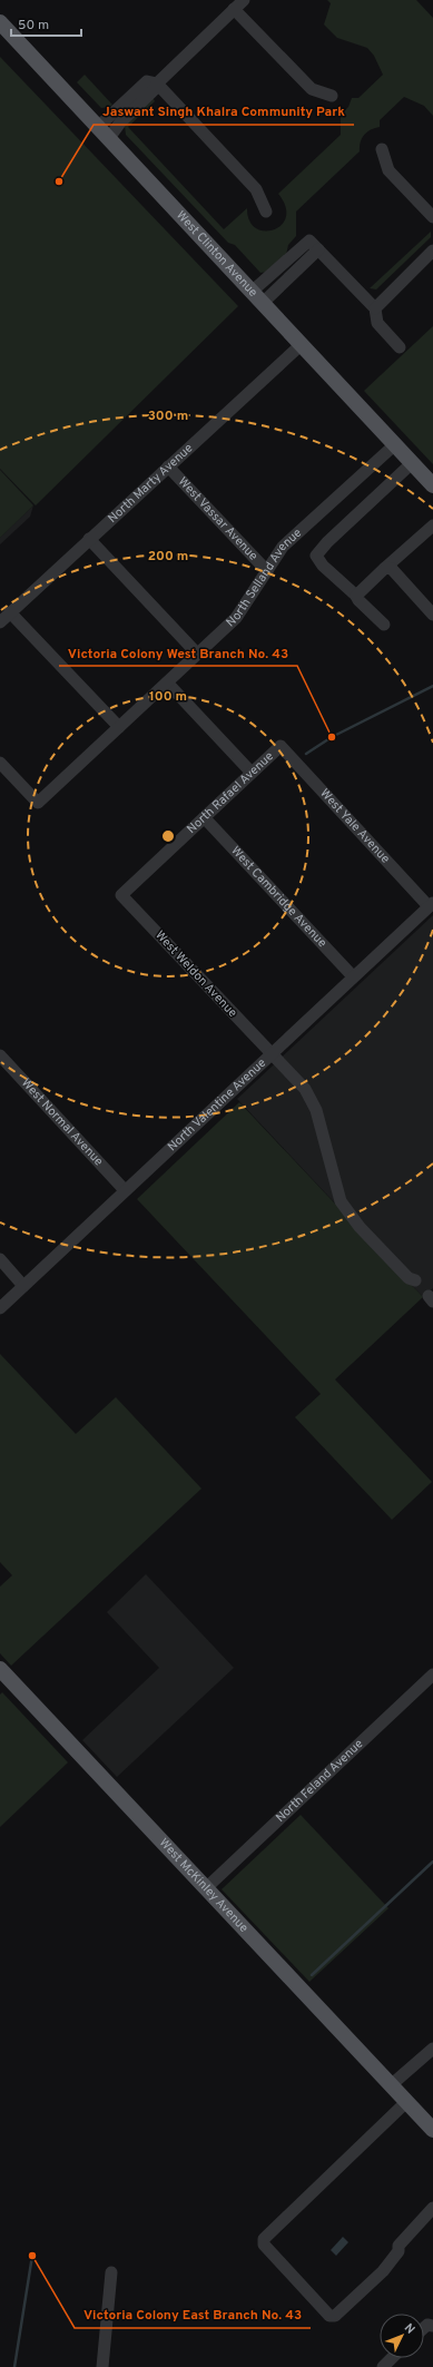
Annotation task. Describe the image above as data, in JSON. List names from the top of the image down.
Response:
{
  "streets": {
    "main road": ["West Clinton Avenue", "West McKinley Avenue"],
    "street": [
      "North Marty Avenue",
      "West Vassar Avenue",
      "North Selland Avenue",
      "North Rafael Avenue",
      "West Yale Avenue",
      "West Cambridge Avenue",
      "West Weldon Avenue",
      "North Valentine Avenue",
      "West Normal Avenue",
      "North Feland Avenue"
    ]
  },
  "crossings": [
    ["West Clinton Avenue", "North Marty Avenue"],
    ["West Clinton Avenue", "North Selland Avenue"],
    ["North Marty Avenue", "West Vassar Avenue"],
    ["West Vassar Avenue", "North Selland Avenue"],
    ["North Rafael Avenue", "West Yale Avenue"],
    ["North Rafael Avenue", "West Cambridge Avenue"],
    ["North Rafael Avenue", "West Weldon Avenue"],
    ["West Yale Avenue", "North Valentine Avenue"],
    ["West Cambridge Avenue", "North Valentine Avenue"],
    ["West Weldon Avenue", "North Valentine Avenue"],
    ["North Valentine Avenue", "West Normal Avenue"],
    ["North Feland Avenue", "West McKinley Avenue"]
  ],
  "places": ["Jaswant Singh Khalra Community Park", "Victoria Colony West Branch No. 43", "Victoria Colony East Branch No. 43"],
  "scale_bar": "50 m",
  "north": "top right",
  "rings": ["300 m", "200 m", "100 m"]
}
